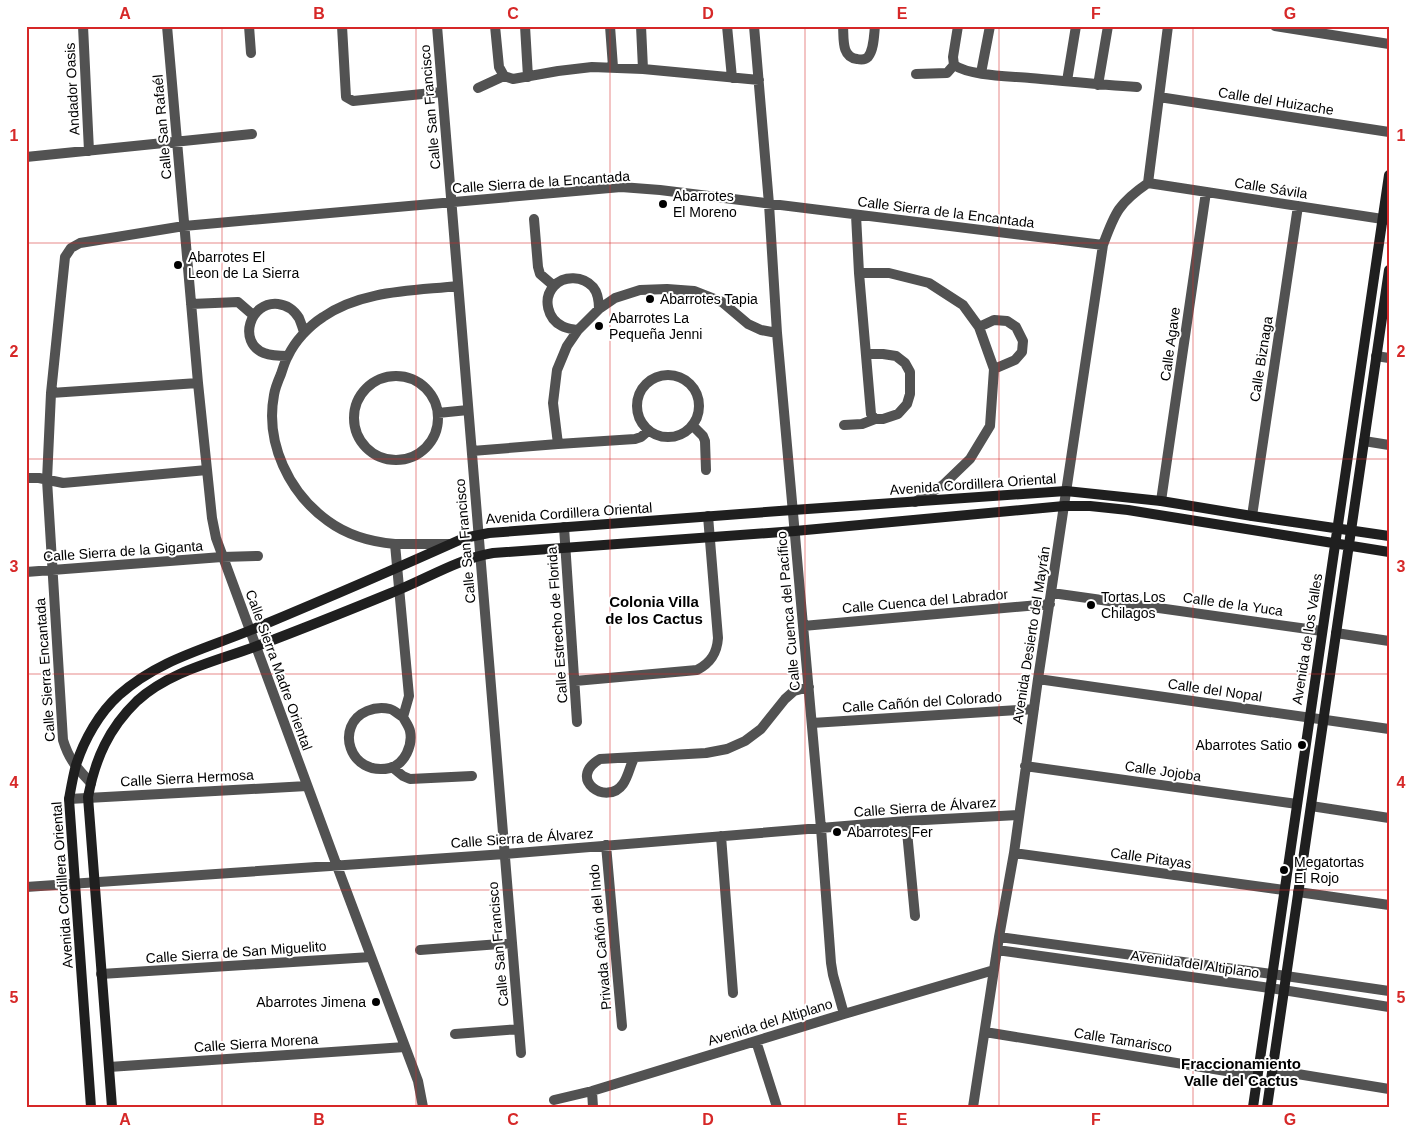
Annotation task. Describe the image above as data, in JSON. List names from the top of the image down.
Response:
{
  "streets": {
    "street": [
      "Andador Oasis",
      "Calle del Huizache",
      "Calle San Francisco",
      "Calle San Rafaél",
      "Calle Sierra de la Encantada",
      "Calle Sávila",
      "Calle Agave",
      "Calle Biznaga",
      "Avenida Cordillera Oriental",
      "Calle Sierra de la Giganta",
      "Calle Cuenca del Labrador",
      "Calle de la Yuca",
      "Calle Cuenca del Pacífico",
      "Calle Estrecho de Florida",
      "Avenida Desierto del Mayrán",
      "Avenida de los Valles",
      "Calle Sierra Encantada",
      "Calle Sierra Madre Oriental",
      "Calle del Nopal",
      "Calle Cañón del Colorado",
      "Calle Jojoba",
      "Calle Sierra Hermosa",
      "Calle Sierra de Álvarez",
      "Calle Pitayas",
      "Privada Cañón del Indo",
      "Calle Sierra de San Miguelito",
      "Avenida del Altiplano",
      "Calle Tamarisco",
      "Calle Sierra Morena"
    ]
  },
  "crossings": [
    ["Calle San Francisco", "Calle Sierra de la Encantada"],
    ["Calle San Francisco", "Avenida Cordillera Oriental"],
    ["Calle San Francisco", "Calle Sierra de Álvarez"],
    ["Calle San Rafaél", "Calle Sierra de la Encantada"],
    ["Calle San Rafaél", "Calle Sierra Madre Oriental"],
    ["Calle Sierra de la Encantada", "Calle Cuenca del Pacífico"],
    ["Calle Sierra de la Encantada", "Avenida Desierto del Mayrán"],
    ["Calle Sierra de la Encantada", "Calle Sierra Encantada"],
    ["Calle Sierra de la Encantada", "Calle Sierra Madre Oriental"],
    ["Calle Sávila", "Calle Agave"],
    ["Calle Sávila", "Calle Biznaga"],
    ["Calle Sávila", "Avenida Desierto del Mayrán"],
    ["Calle Sávila", "Avenida de los Valles"],
    ["Calle Agave", "Avenida Cordillera Oriental"],
    ["Calle Biznaga", "Avenida Cordillera Oriental"],
    ["Avenida Cordillera Oriental", "Calle Cuenca del Pacífico"],
    ["Avenida Cordillera Oriental", "Calle Estrecho de Florida"],
    ["Avenida Cordillera Oriental", "Avenida Desierto del Mayrán"],
    ["Avenida Cordillera Oriental", "Avenida de los Valles"],
    ["Avenida Cordillera Oriental", "Calle Sierra Encantada"],
    ["Avenida Cordillera Oriental", "Calle Sierra Madre Oriental"],
    ["Avenida Cordillera Oriental", "Calle Sierra Hermosa"],
    ["Avenida Cordillera Oriental", "Calle Sierra de Álvarez"],
    ["Avenida Cordillera Oriental", "Calle Sierra de San Miguelito"],
    ["Avenida Cordillera Oriental", "Calle Sierra Morena"],
    ["Calle Sierra de la Giganta", "Calle Sierra Encantada"],
    ["Calle Sierra de la Giganta", "Calle Sierra Madre Oriental"],
    ["Calle Cuenca del Labrador", "Calle Cuenca del Pacífico"],
    ["Calle Cuenca del Labrador", "Avenida Desierto del Mayrán"],
    ["Calle de la Yuca", "Avenida Desierto del Mayrán"],
    ["Calle de la Yuca", "Avenida de los Valles"],
    ["Calle Cuenca del Pacífico", "Calle Cañón del Colorado"],
    ["Calle Cuenca del Pacífico", "Calle Sierra de Álvarez"],
    ["Calle Cuenca del Pacífico", "Avenida del Altiplano"],
    ["Avenida Desierto del Mayrán", "Calle del Nopal"],
    ["Avenida Desierto del Mayrán", "Calle Cañón del Colorado"],
    ["Avenida Desierto del Mayrán", "Calle Jojoba"],
    ["Avenida Desierto del Mayrán", "Calle Sierra de Álvarez"],
    ["Avenida Desierto del Mayrán", "Calle Pitayas"],
    ["Avenida Desierto del Mayrán", "Avenida del Altiplano"],
    ["Avenida Desierto del Mayrán", "Calle Tamarisco"],
    ["Avenida de los Valles", "Calle del Nopal"],
    ["Avenida de los Valles", "Calle Jojoba"],
    ["Avenida de los Valles", "Calle Pitayas"],
    ["Avenida de los Valles", "Avenida del Altiplano"],
    ["Avenida de los Valles", "Calle Tamarisco"],
    ["Calle Sierra Madre Oriental", "Calle Sierra Hermosa"],
    ["Calle Sierra Madre Oriental", "Calle Sierra de Álvarez"],
    ["Calle Sierra Madre Oriental", "Calle Sierra de San Miguelito"],
    ["Calle Sierra Madre Oriental", "Calle Sierra Morena"],
    ["Calle Sierra de Álvarez", "Privada Cañón del Indo"]
  ],
  "districts": ["Colonia Villa de los Cactus", "Fraccionamiento Valle del Cactus"],
  "places": [
    "Abarrotes El Moreno",
    "Abarrotes El Leon de La Sierra",
    "Abarrotes Tapia",
    "Abarrotes La Pequeña Jenni",
    "Tortas Los Chilagos",
    "Abarrotes Satio",
    "Abarrotes Fer",
    "Megatortas El Rojo",
    "Abarrotes Jimena"
  ],
  "grid": {
    "columns": [
      "A",
      "B",
      "C",
      "D",
      "E",
      "F",
      "G"
    ],
    "rows": [
      "1",
      "2",
      "3",
      "4",
      "5"
    ]
  }
}
